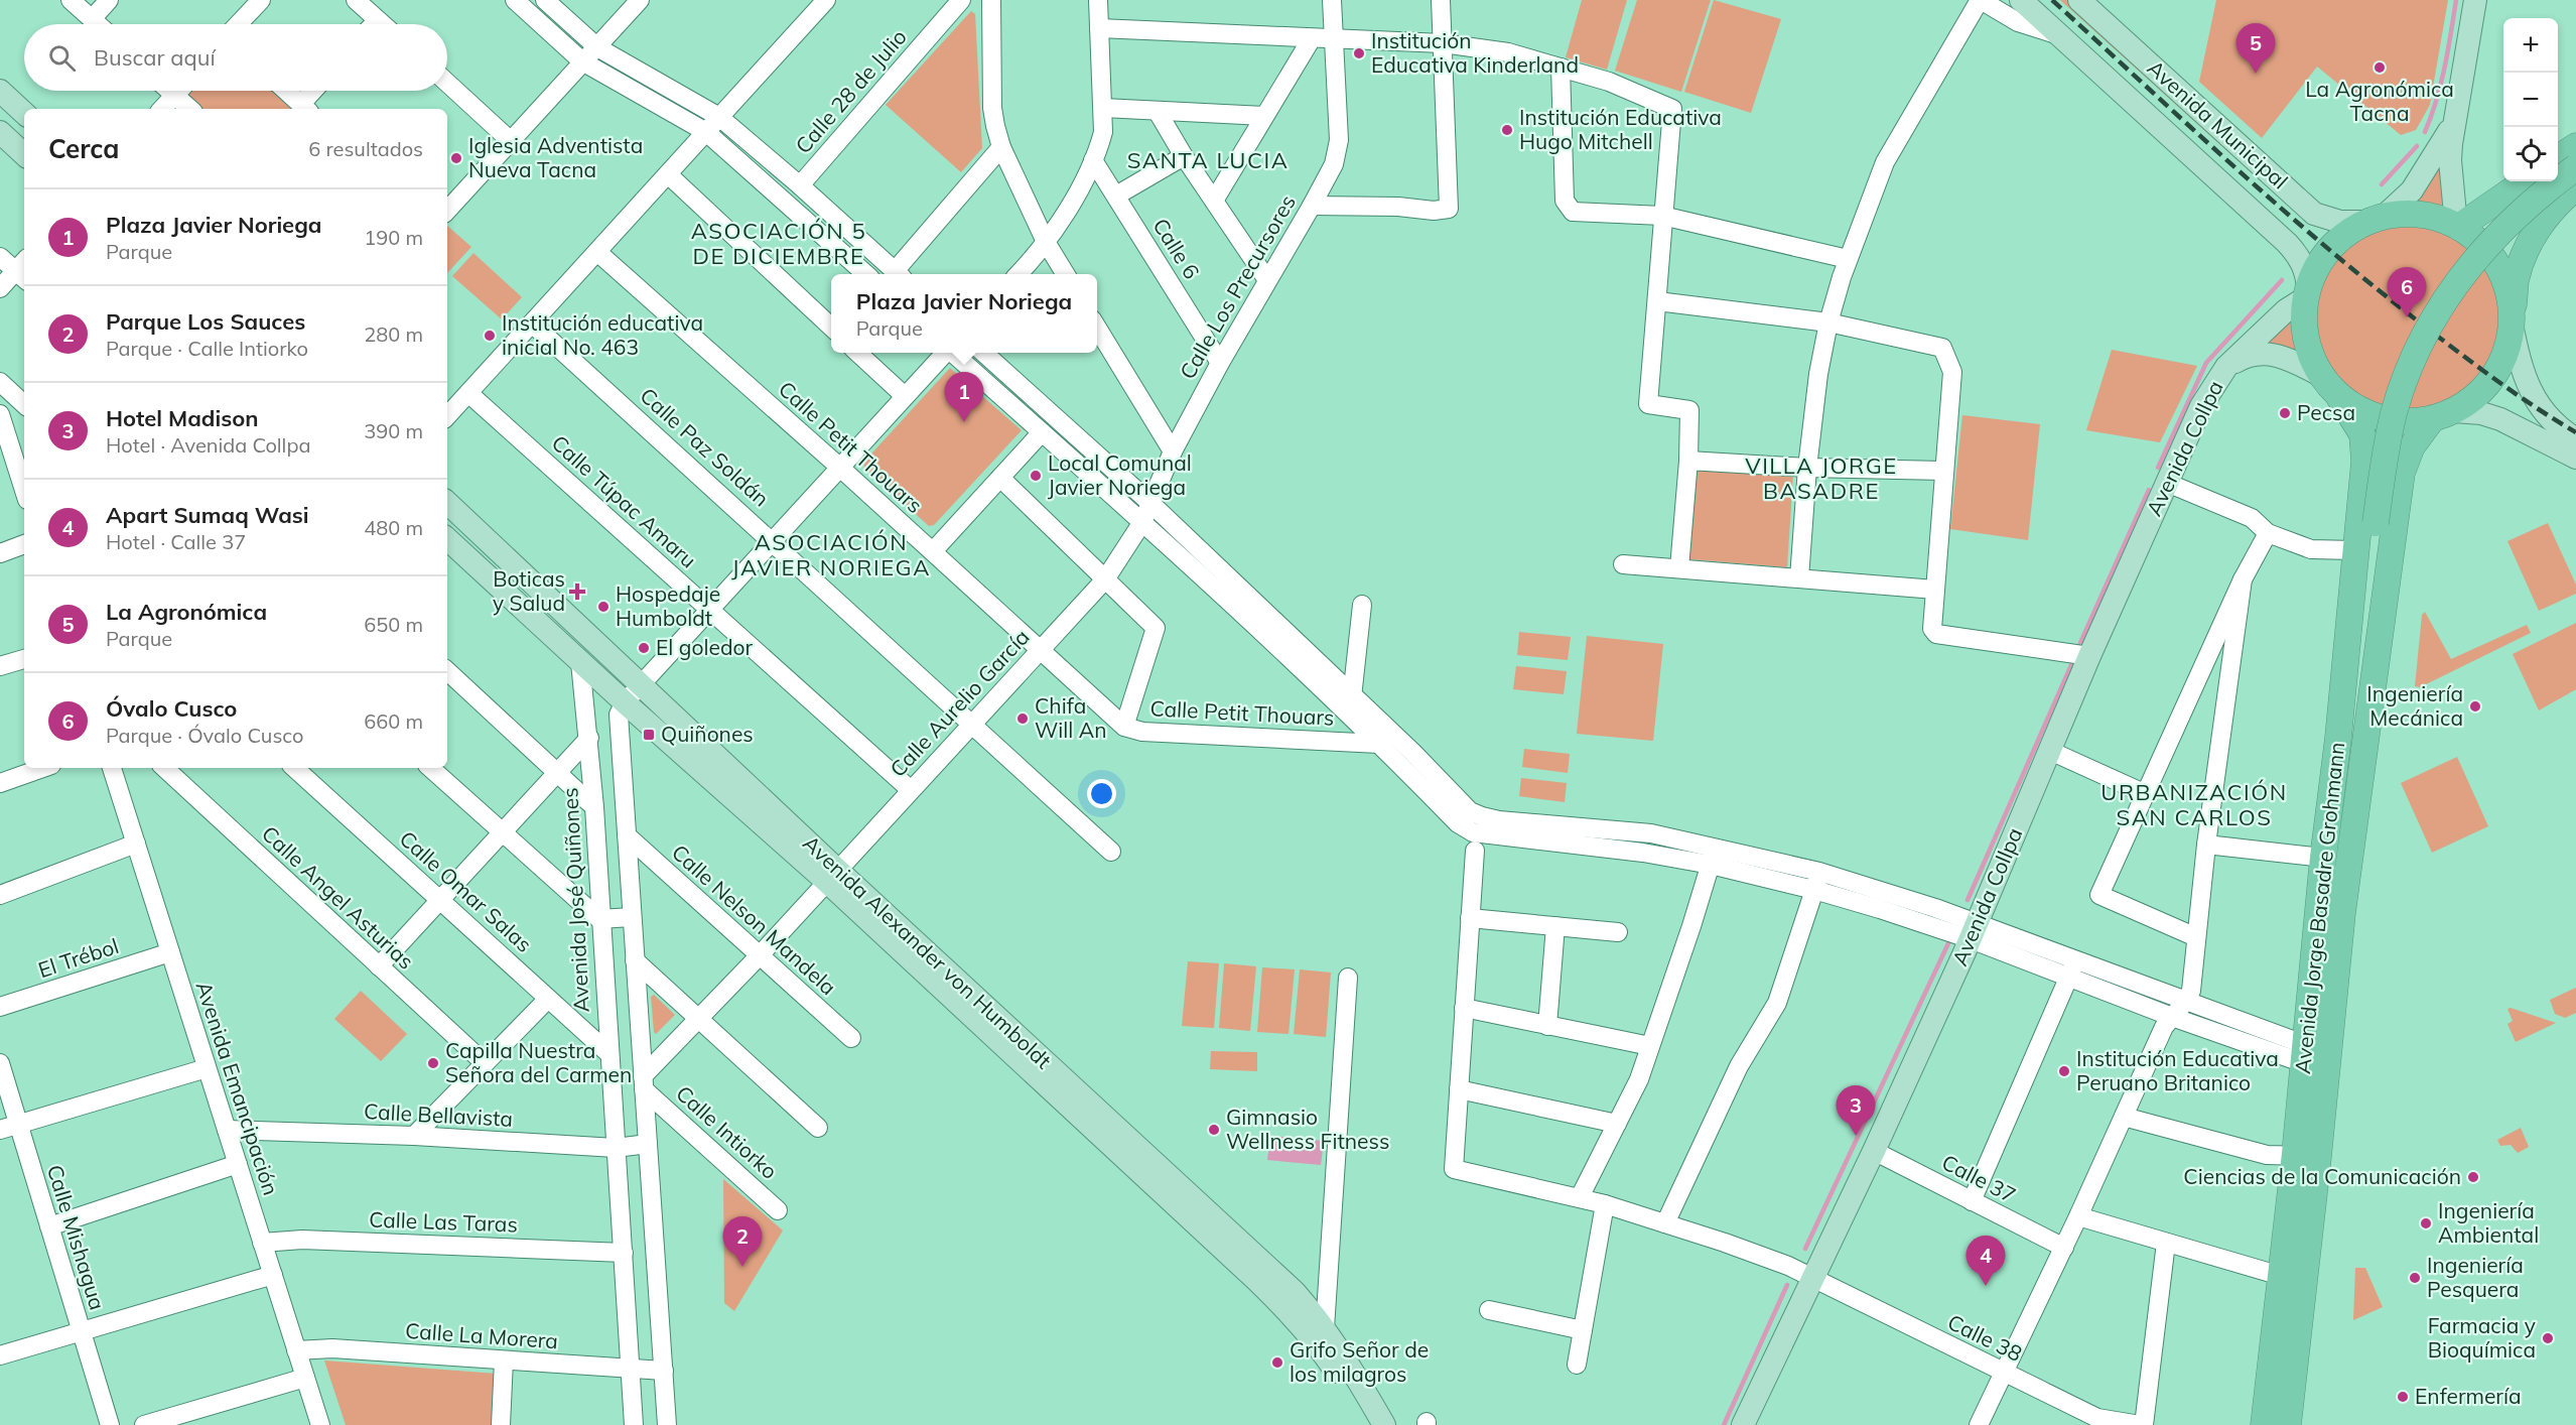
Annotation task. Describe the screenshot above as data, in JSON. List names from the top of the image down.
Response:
{
  "streets": {
    "highway": ["Avenida Jorge Basadre Grohmann"],
    "main road": ["Avenida Municipal", "Avenida Collpa", "Avenida Alexander von Humboldt"],
    "street": [
      "Calle 28 de Julio",
      "Calle 6",
      "Calle Los Precursores",
      "Calle Paz Soldán",
      "Calle Petit Thouars",
      "Calle Túpac Amaru",
      "Calle Aurelio García",
      "Calle Omar Salas",
      "Calle Angel Asturias",
      "Avenida José Quiñones",
      "Calle Nelson Mandela",
      "El Trébol",
      "Avenida Emancipación",
      "Calle Bellavista",
      "Calle Intiorko",
      "Calle 37",
      "Calle Las Taras",
      "Calle Mishagua",
      "Calle La Morera",
      "Calle 38"
    ]
  },
  "crossings": [
    ["Avenida Municipal", "Avenida Collpa"],
    ["Avenida Municipal", "Avenida Jorge Basadre Grohmann"],
    ["Calle 6", "Calle Los Precursores"],
    ["Calle Los Precursores", "Calle Aurelio García"],
    ["Calle Paz Soldán", "Calle Aurelio García"],
    ["Calle Petit Thouars", "Calle Aurelio García"],
    ["Avenida Collpa", "Avenida Jorge Basadre Grohmann"],
    ["Avenida Collpa", "Calle 37"],
    ["Avenida Collpa", "Calle 38"],
    ["Calle Túpac Amaru", "Calle Aurelio García"],
    ["Calle Aurelio García", "Calle Nelson Mandela"],
    ["Calle Aurelio García", "Avenida Alexander von Humboldt"],
    ["Calle Aurelio García", "Calle Intiorko"],
    ["Calle Omar Salas", "Avenida José Quiñones"],
    ["Avenida José Quiñones", "Avenida Alexander von Humboldt"],
    ["Avenida José Quiñones", "Calle Bellavista"],
    ["Avenida José Quiñones", "Calle Las Taras"],
    ["Avenida José Quiñones", "Calle La Morera"],
    ["El Trébol", "Avenida Emancipación"],
    ["Avenida Emancipación", "Calle Bellavista"],
    ["Avenida Emancipación", "Calle Las Taras"],
    ["Avenida Emancipación", "Calle La Morera"]
  ],
  "districts": [
    "SANTA LUCIA",
    "ASOCIACIÓN 5 DE DICIEMBRE",
    "VILLA JORGE BASADRE",
    "ASOCIACIÓN JAVIER NORIEGA",
    "URBANIZACIÓN SAN CARLOS"
  ],
  "places": {
    "other": [
      "Institución Educativa Kinderland",
      "La Agronómica Tacna",
      "Institución Educativa Hugo Mitchell",
      "Iglesia Adventista Nueva Tacna",
      "Institución educativa inicial No. 463",
      "Pecsa",
      "Local Comunal Javier Noriega",
      "Hospedaje Humboldt",
      "El goledor",
      "Ingeniería Mecánica",
      "Chifa Will An",
      "Capilla Nuestra Señora del Carmen",
      "Institución Educativa Peruano Britanico",
      "Gimnasio Wellness Fitness",
      "Ciencias de la Comunicación",
      "Ingeniería Ambiental",
      "Ingeniería Pesquera",
      "Farmacia y Bioquímica",
      "Grifo Señor de los milagros",
      "Enfermería"
    ],
    "health": ["Boticas y Salud"],
    "transit": ["Quiñones"]
  },
  "page": {
    "map_buttons": ["+", "−"],
    "pins": [
      "5",
      "6",
      "1",
      "3",
      "2",
      "4"
    ],
    "search": "Buscar aquí",
    "heading": ["Cerca", "6 resultados"],
    "list": [
      {
        "mark": "1",
        "name": "Plaza Javier Noriega",
        "note": "Parque",
        "value": "190 m"
      },
      {
        "mark": "2",
        "name": "Parque Los Sauces",
        "note": "Parque · Calle Intiorko",
        "value": "280 m"
      },
      {
        "mark": "3",
        "name": "Hotel Madison",
        "note": "Hotel · Avenida Collpa",
        "value": "390 m"
      },
      {
        "mark": "4",
        "name": "Apart Sumaq Wasi",
        "note": "Hotel · Calle 37",
        "value": "480 m"
      },
      {
        "mark": "5",
        "name": "La Agronómica",
        "note": "Parque",
        "value": "650 m"
      },
      {
        "mark": "6",
        "name": "Óvalo Cusco",
        "note": "Parque · Óvalo Cusco",
        "value": "660 m"
      }
    ],
    "popup": ["Plaza Javier Noriega", "Parque"]
  }
}
